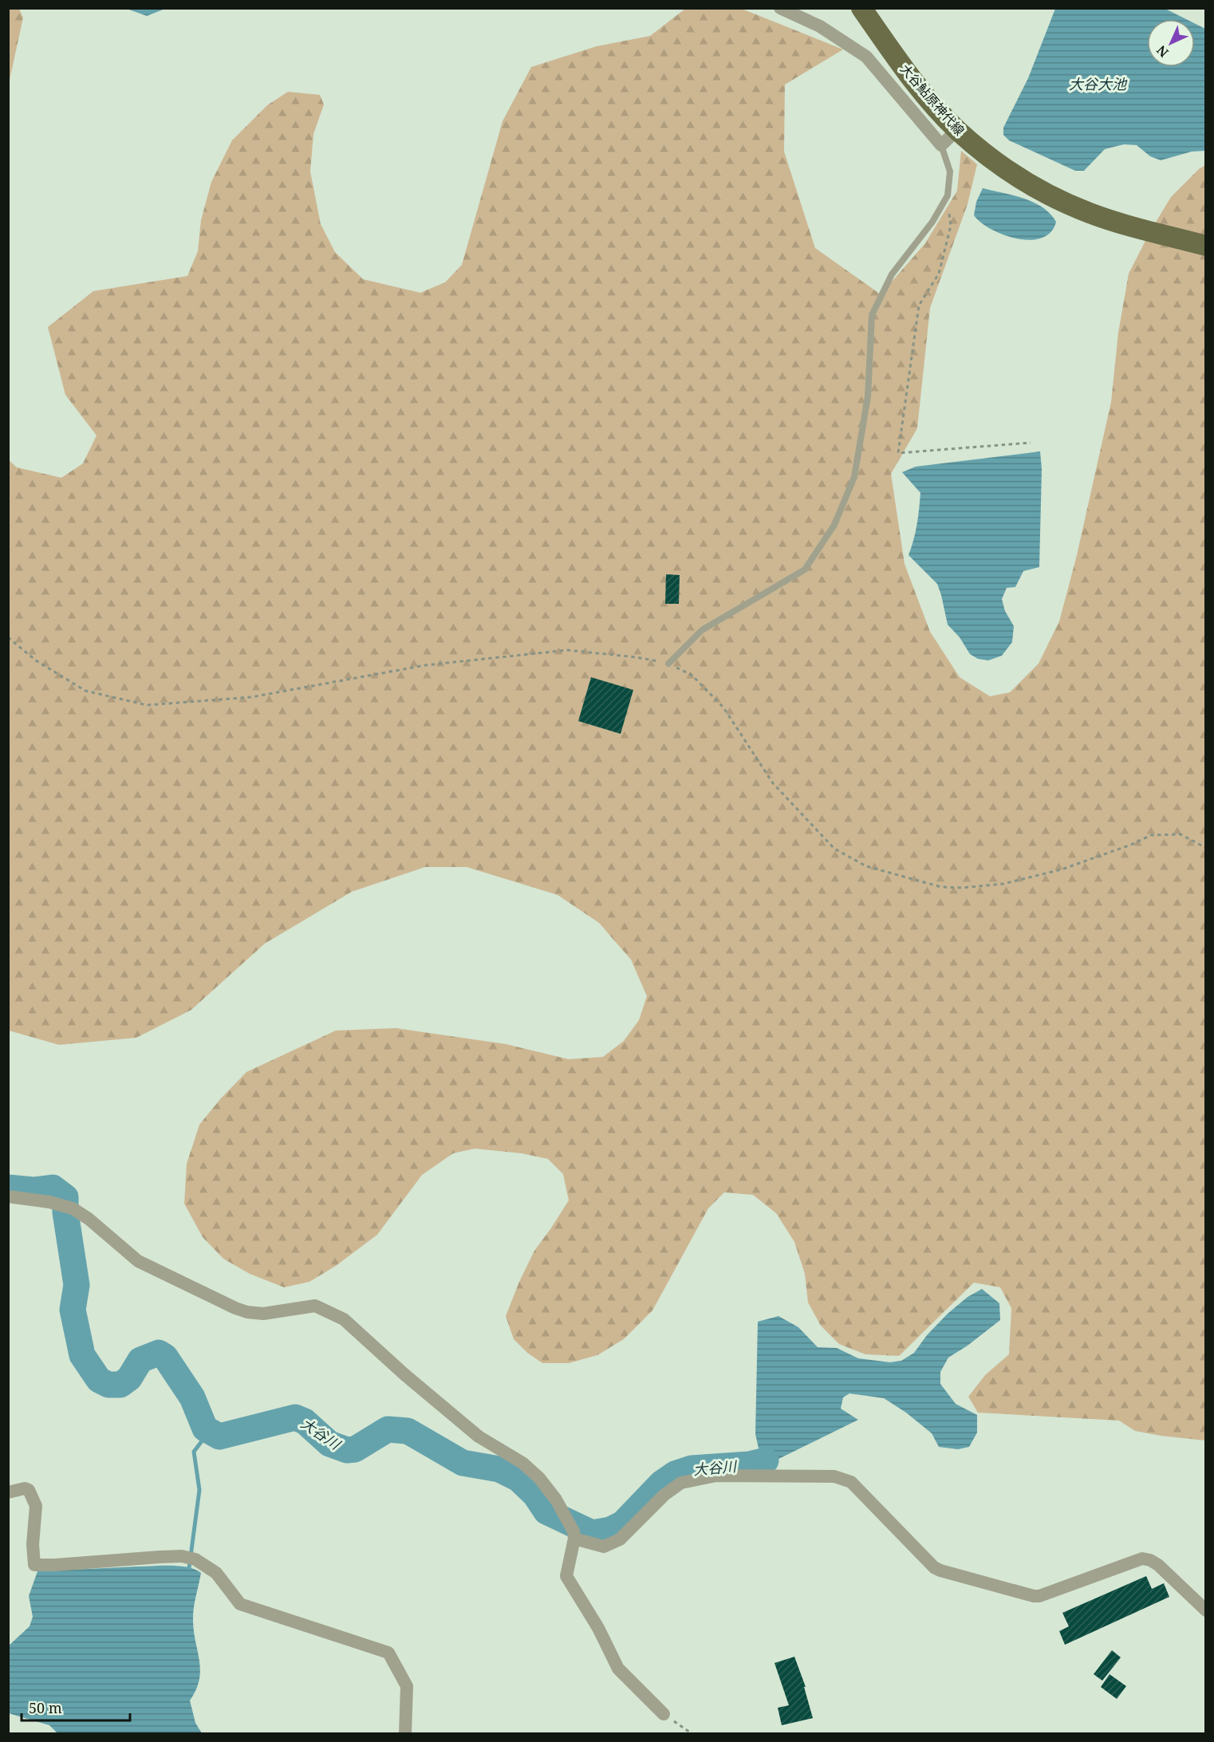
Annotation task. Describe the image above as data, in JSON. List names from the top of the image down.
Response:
{
  "streets": {
    "main road": ["大谷鮎原神代線"]
  },
  "water": ["大谷大池", "大谷川"],
  "scale_bar": "50 m",
  "north": "bottom left"
}
